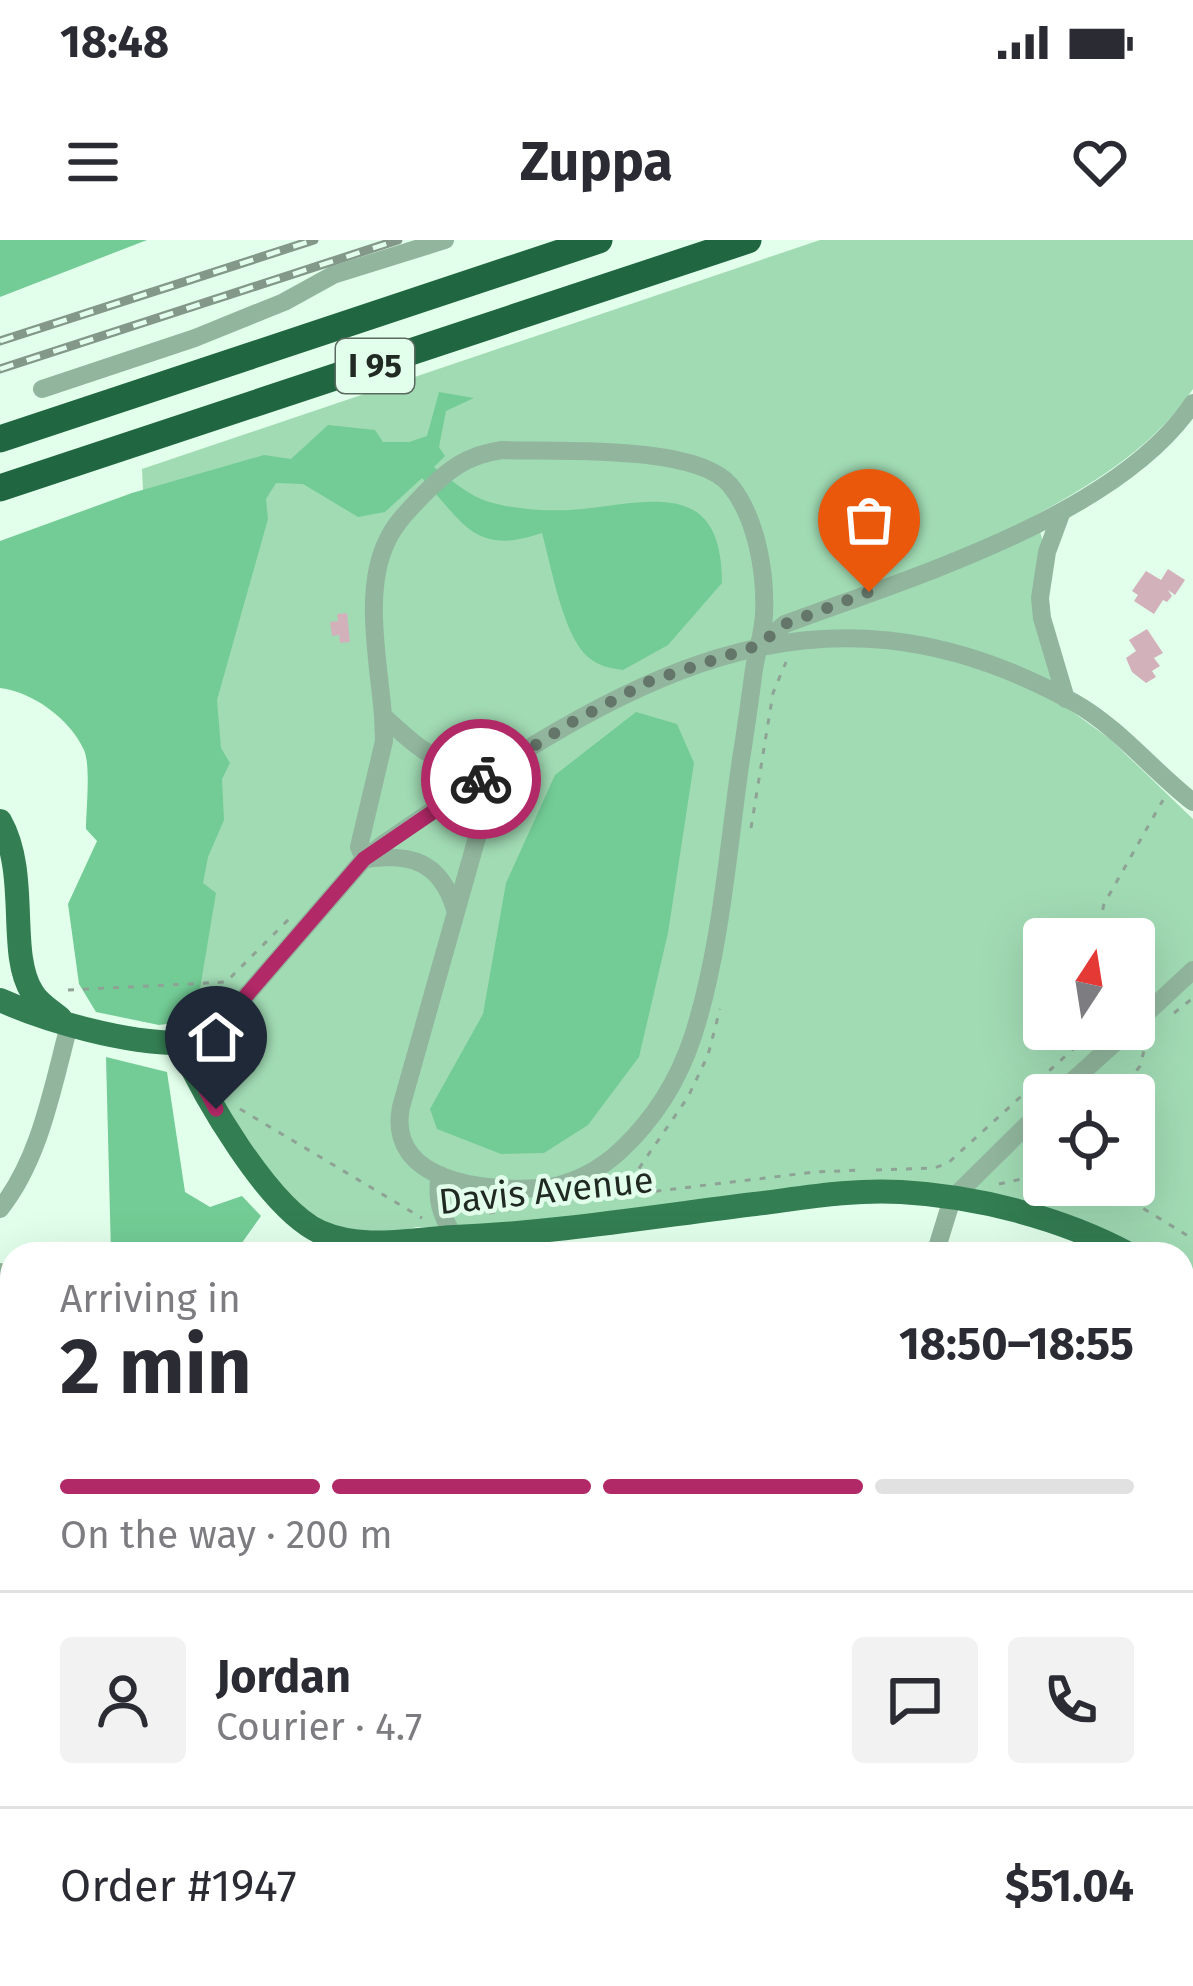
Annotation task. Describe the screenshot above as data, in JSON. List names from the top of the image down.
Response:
{
  "streets": {
    "highway": ["I 95"],
    "main road": ["Davis Avenue"]
  },
  "north": "top",
  "page": {
    "status": "18:48",
    "header": "Zuppa",
    "heading": ["2 min", "Arriving in", "18:50–18:55"],
    "panel": [
      "Jordan",
      "Courier · 4.7",
      "Order #1947",
      "$51.04"
    ],
    "bar": "On the way · 200 m"
  }
}
